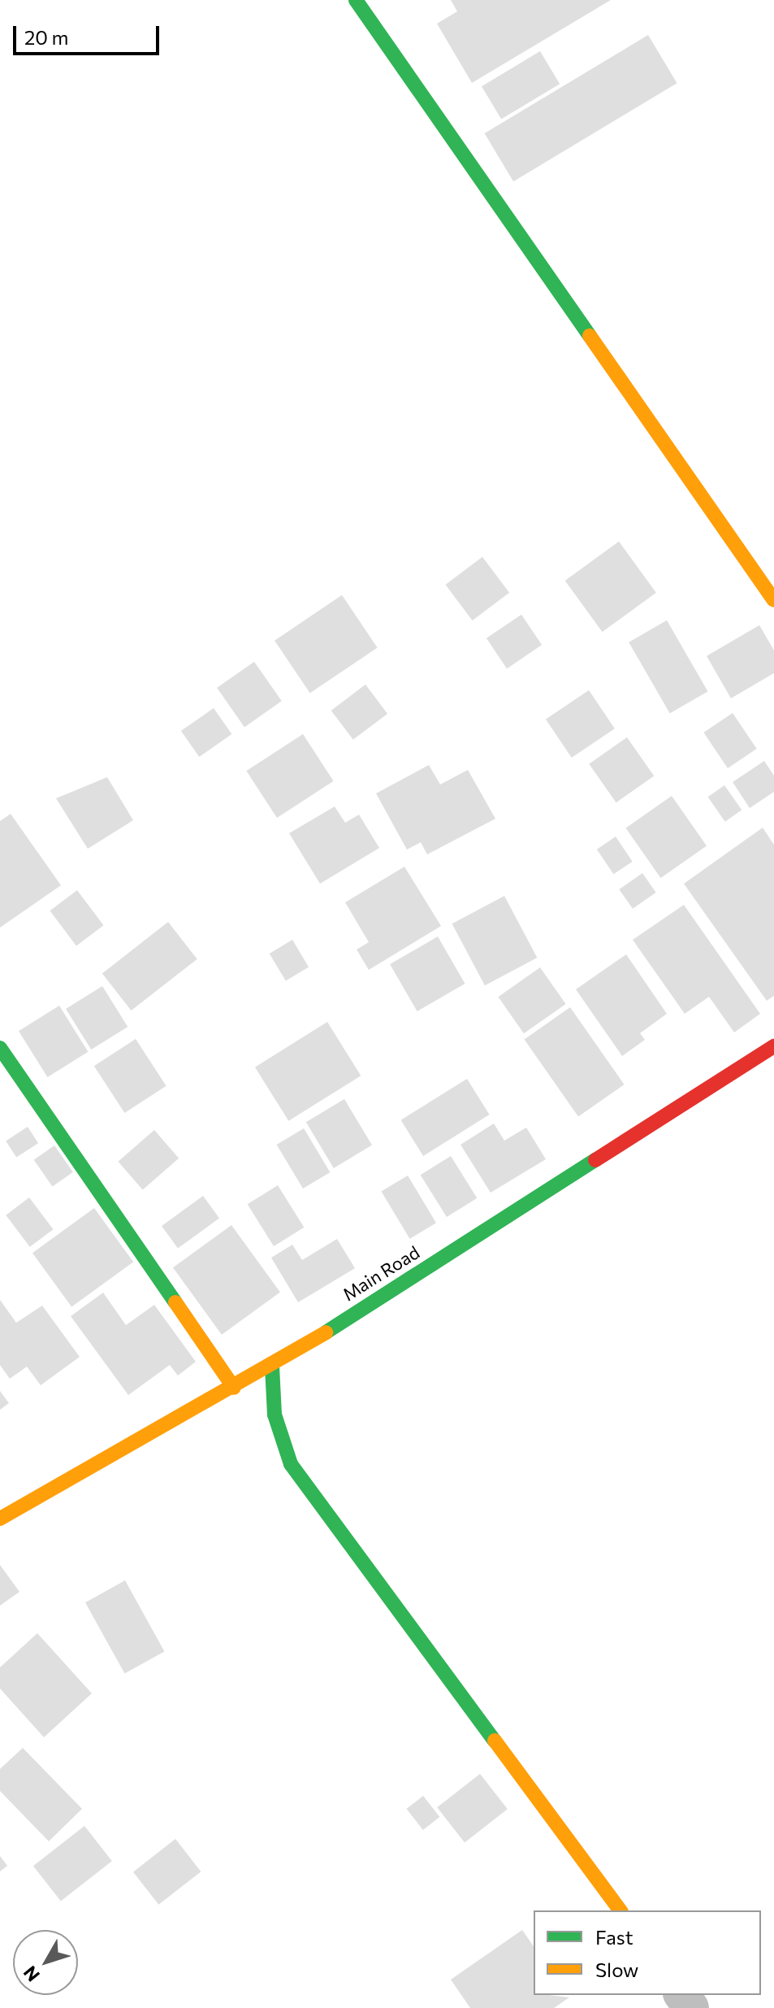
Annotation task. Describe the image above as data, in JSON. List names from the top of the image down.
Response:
{
  "streets": {
    "street": ["Main Road"]
  },
  "legend": ["Fast", "Slow"],
  "scale_bar": "20 m",
  "north": "bottom left"
}
